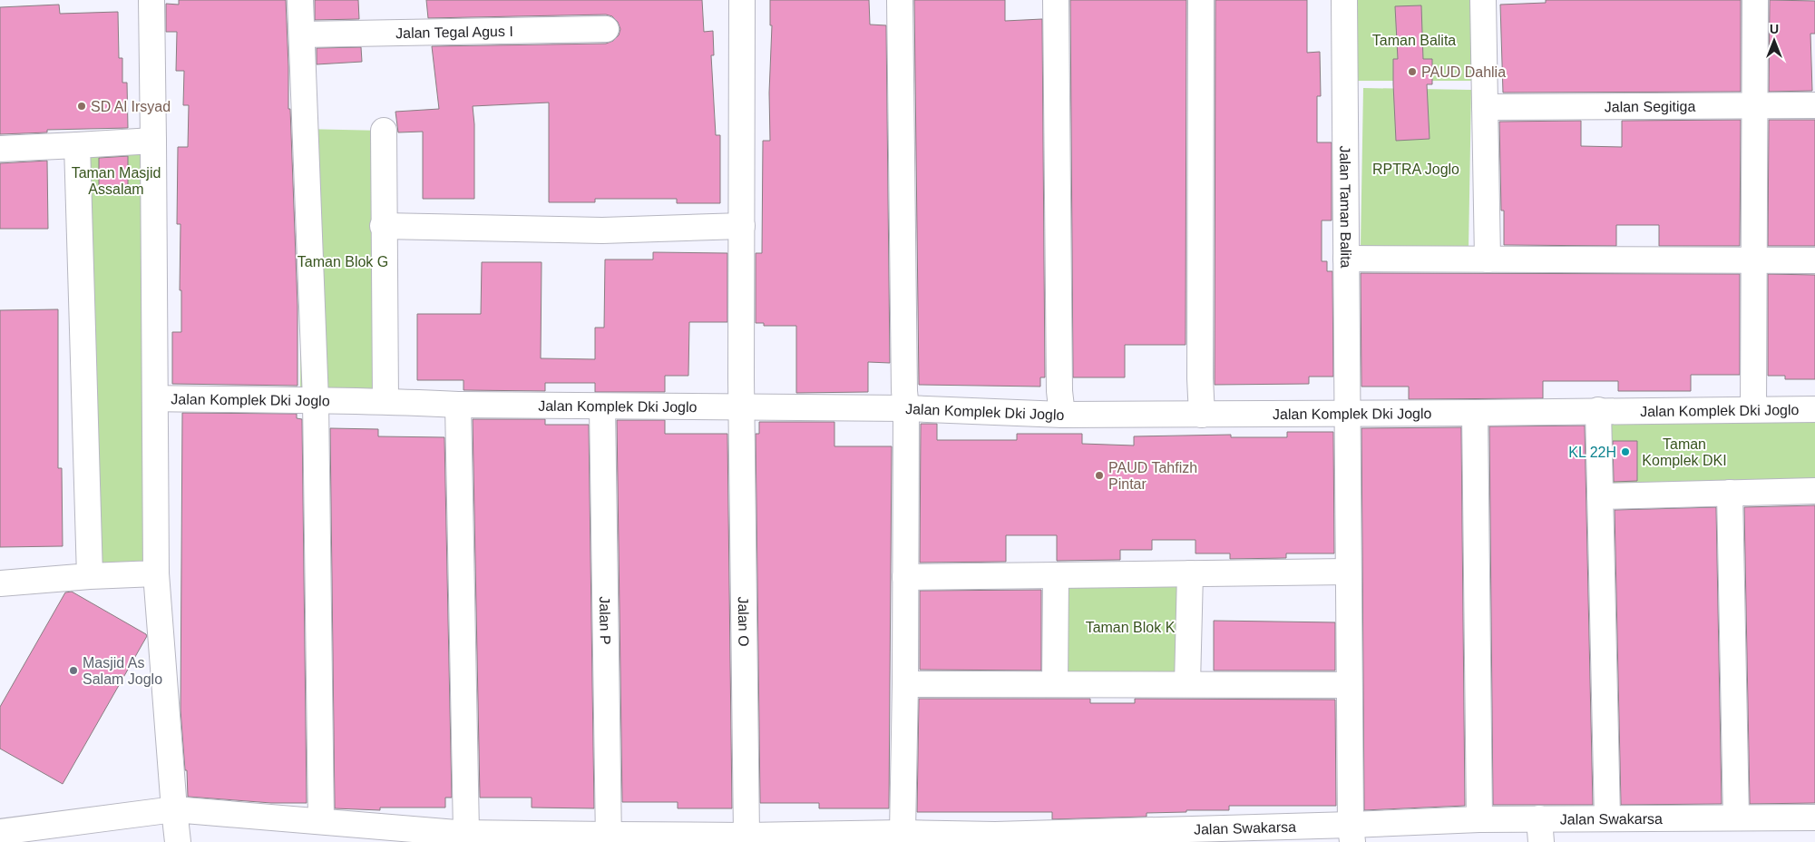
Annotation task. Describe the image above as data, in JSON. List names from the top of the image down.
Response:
{
  "streets": {
    "street": [
      "Jalan Tegal Agus I",
      "Jalan Segitiga",
      "Jalan Taman Balita",
      "Jalan Komplek Dki Joglo",
      "Jalan P",
      "Jalan O",
      "Jalan Swakarsa"
    ]
  },
  "crossings": [
    ["Jalan Taman Balita", "Jalan Komplek Dki Joglo"],
    ["Jalan Taman Balita", "Jalan Swakarsa"],
    ["Jalan Komplek Dki Joglo", "Jalan P"],
    ["Jalan Komplek Dki Joglo", "Jalan O"],
    ["Jalan P", "Jalan Swakarsa"],
    ["Jalan O", "Jalan Swakarsa"]
  ],
  "parks": [
    "Taman Balita",
    "RPTRA Joglo",
    "Taman Masjid Assalam",
    "Taman Blok G",
    "Taman Komplek DKI",
    "Taman Blok K"
  ],
  "places": [
    "PAUD Dahlia",
    "SD Al Irsyad",
    "KL 22H",
    "PAUD Tahfizh Pintar",
    "Masjid As Salam Joglo"
  ],
  "north": "top"
}
